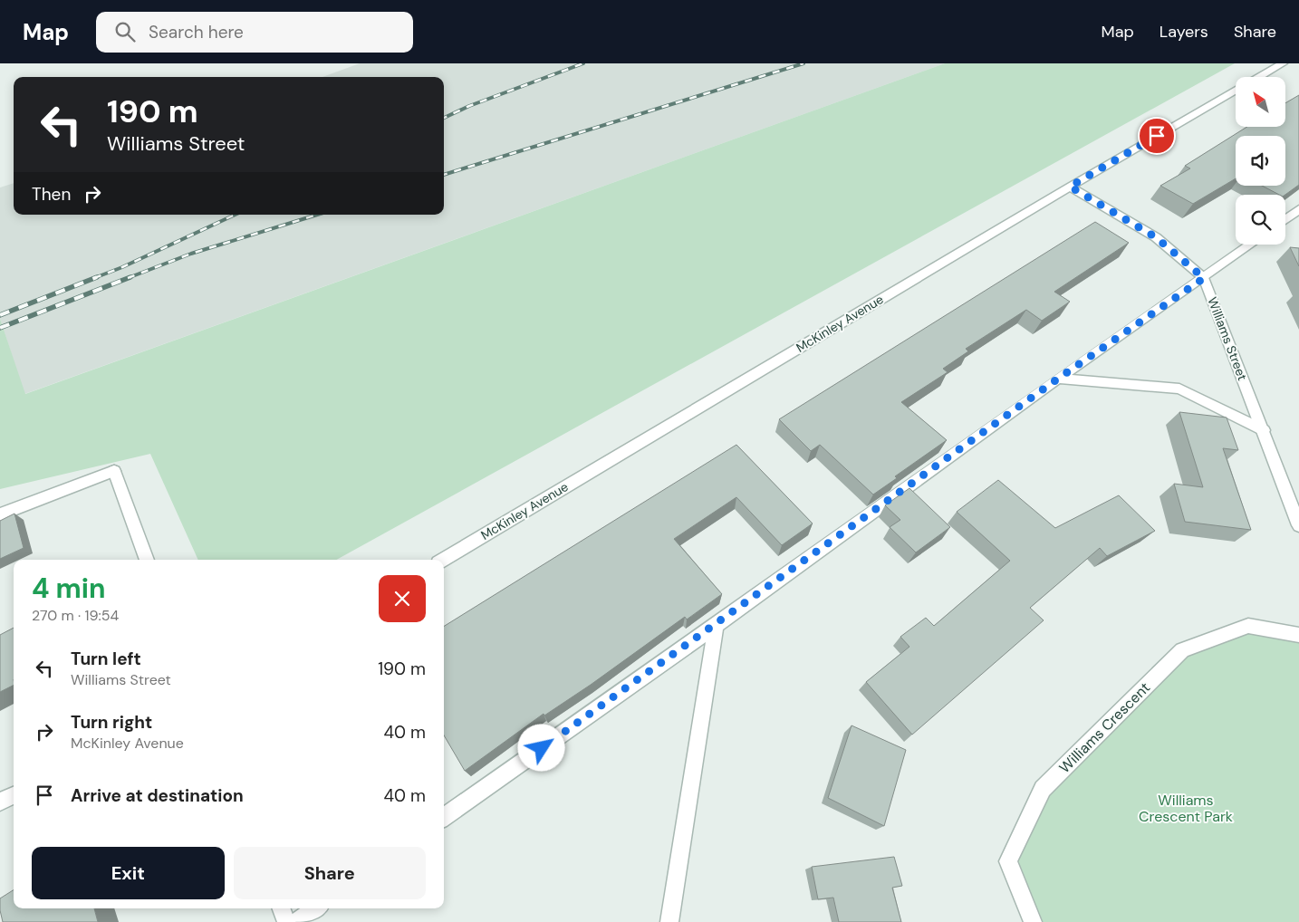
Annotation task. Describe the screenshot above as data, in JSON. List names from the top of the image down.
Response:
{
  "streets": {
    "street": ["McKinley Avenue", "Williams Street", "Williams Crescent"]
  },
  "crossings": [
    ["McKinley Avenue", "Williams Street"]
  ],
  "parks": ["Williams Crescent Park"],
  "north": "top left",
  "page": {
    "header": "Map",
    "search": "Search here",
    "nav": ["Map", "Layers", "Share"],
    "turn": ["190 m", "Williams Street"],
    "then": "Then",
    "heading": ["4 min", "270 m · 19:54"],
    "list": [
      {
        "name": "Turn left",
        "note": "Williams Street",
        "value": "190 m"
      },
      {
        "name": "Turn right",
        "note": "McKinley Avenue",
        "value": "40 m"
      },
      {
        "name": "Arrive at destination",
        "value": "40 m"
      }
    ],
    "buttons": ["Exit", "Share"]
  }
}
